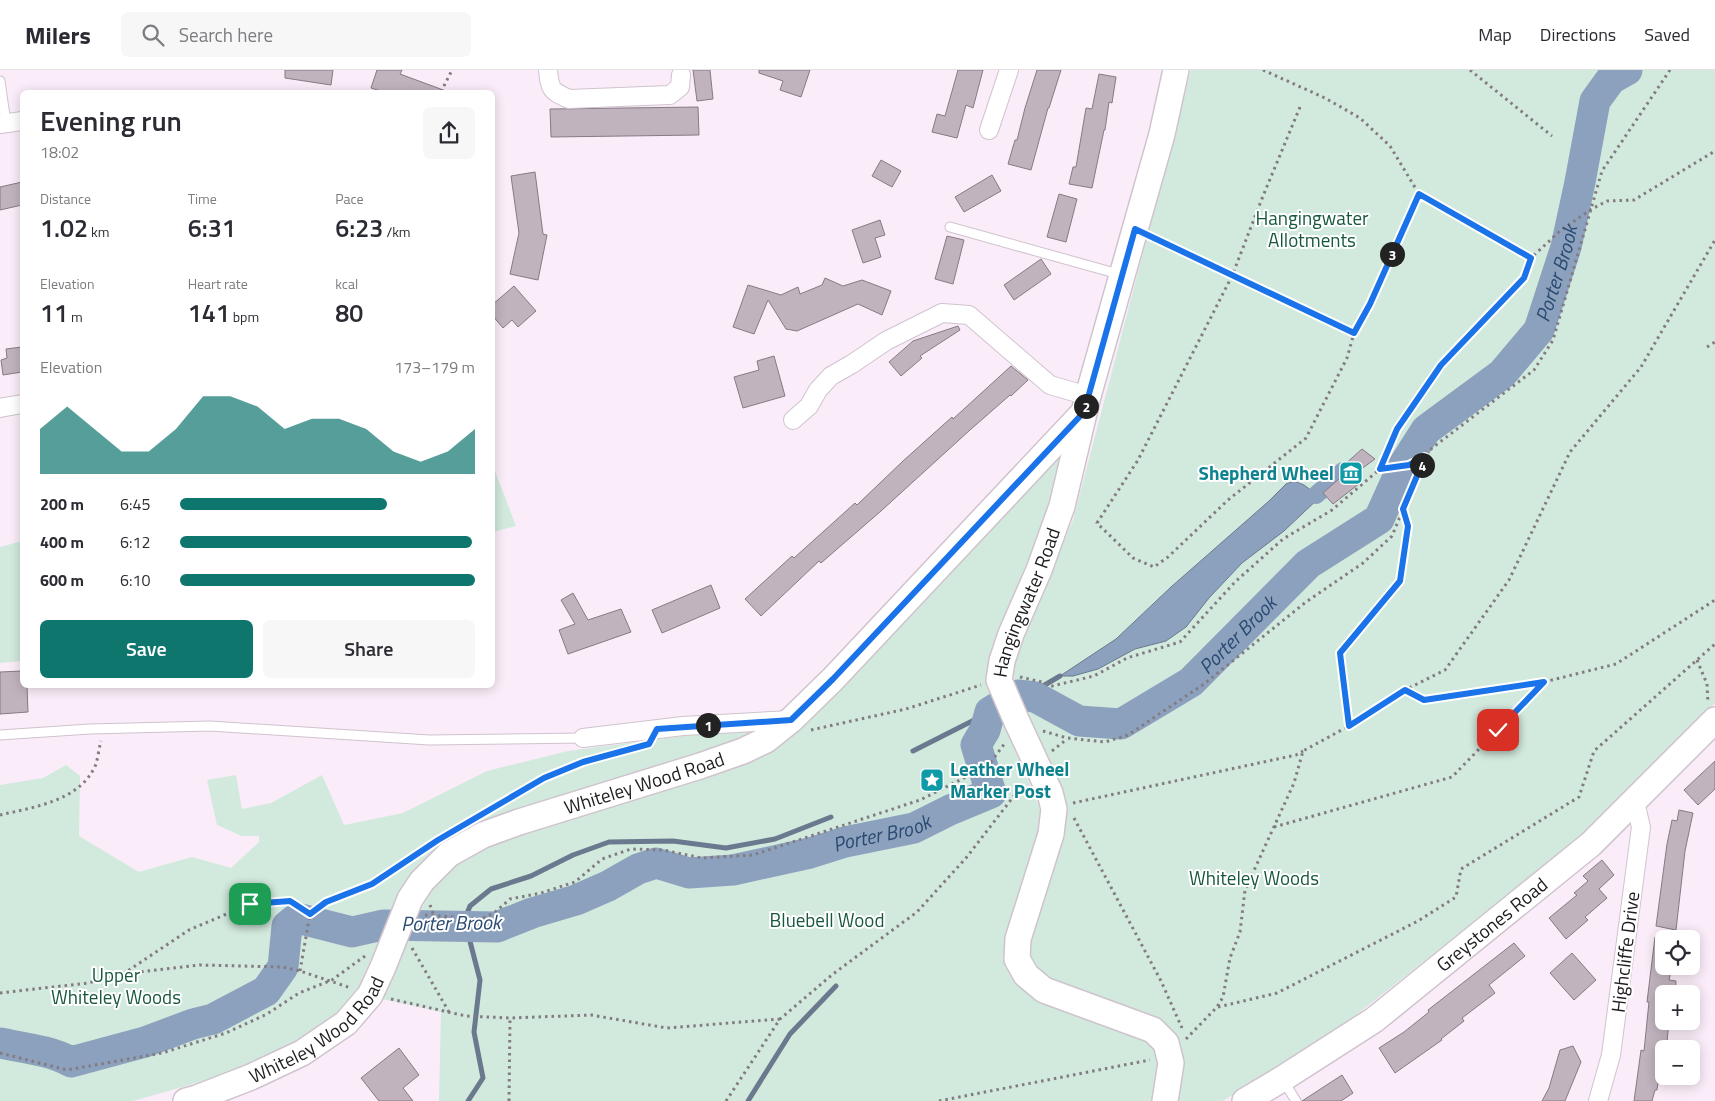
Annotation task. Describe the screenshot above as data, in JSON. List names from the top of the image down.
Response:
{
  "streets": {
    "street": [
      "Hangingwater Road",
      "Whiteley Wood Road",
      "Greystones Road",
      "Highcliffe Drive"
    ]
  },
  "crossings": [
    ["Hangingwater Road", "Whiteley Wood Road"],
    ["Greystones Road", "Highcliffe Drive"]
  ],
  "water": ["Porter Brook"],
  "parks": [
    "Hangingwater Allotments",
    "Whiteley Woods",
    "Bluebell Wood",
    "Upper Whiteley Woods"
  ],
  "places": {
    "museum": ["Shepherd Wheel"],
    "place": ["Leather Wheel Marker Post"]
  },
  "page": {
    "header": "Milers",
    "search": "Search here",
    "nav": ["Map", "Directions", "Saved"],
    "heading": ["Evening run", "18:02"],
    "stats": [
      ["Distance", "1.02 km"],
      ["Time", "6:31"],
      ["Pace", "6:23 /km"],
      ["Elevation", "11 m"],
      ["Heart rate", "141 bpm"],
      ["kcal", "80"]
    ],
    "pins": [
      "3",
      "2",
      "4",
      "1"
    ],
    "chart": ["Elevation", "173–179 m"],
    "list": [
      {
        "name": "200 m",
        "note": "6:45"
      },
      {
        "name": "400 m",
        "note": "6:12"
      },
      {
        "name": "600 m",
        "note": "6:10"
      }
    ],
    "buttons": ["Save", "Share"],
    "map_buttons": ["+", "−"]
  }
}
